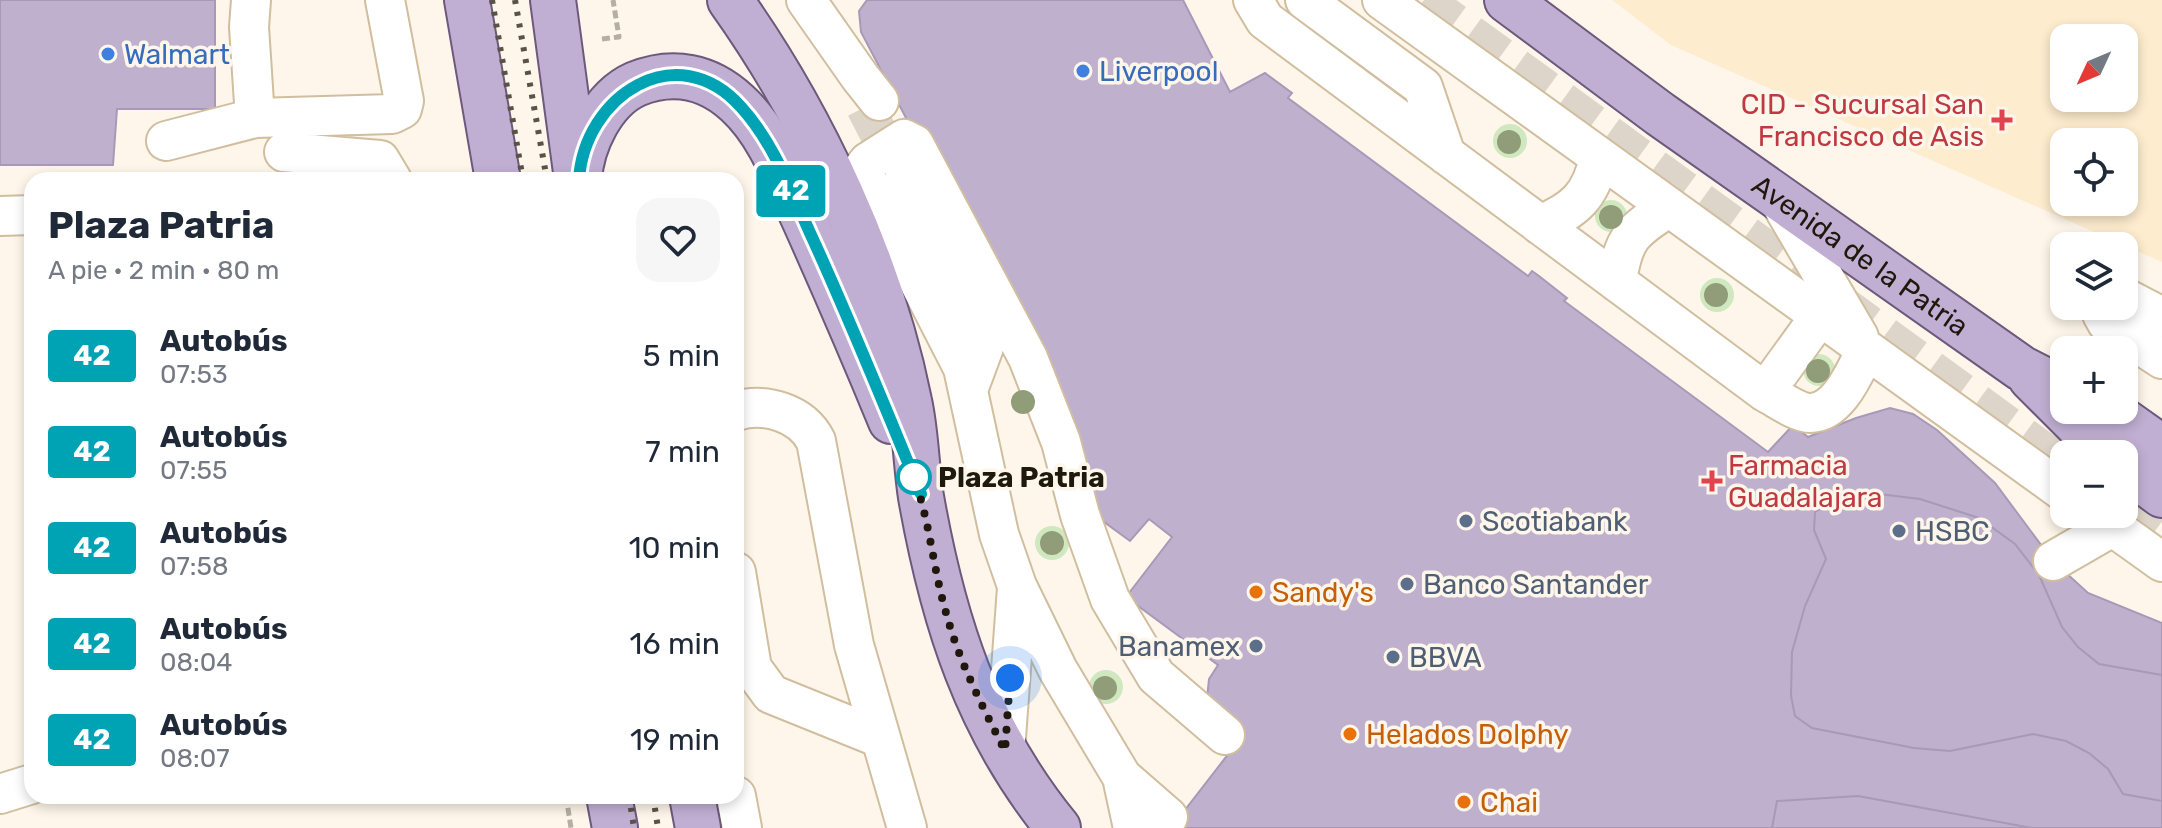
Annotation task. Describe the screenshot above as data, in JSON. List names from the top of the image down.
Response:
{
  "streets": {
    "main road": ["Avenida de la Patria"]
  },
  "places": {
    "other": [
      "Walmart",
      "Liverpool",
      "Plaza Patria",
      "Scotiabank",
      "HSBC",
      "Banco Santander",
      "Sandy's",
      "Banamex",
      "BBVA",
      "Helados Dolphy",
      "Chai"
    ],
    "health": ["CID - Sucursal San Francisco de Asis", "Farmacia Guadalajara"]
  },
  "lines": ["bus line 42"],
  "north": "bottom left",
  "page": {
    "on_map": "42",
    "map_buttons": ["+", "−"],
    "heading": ["Plaza Patria", "A pie · 2 min · 80 m"],
    "list": [
      {
        "mark": "42",
        "name": "Autobús",
        "note": "07:53",
        "value": "5 min"
      },
      {
        "mark": "42",
        "name": "Autobús",
        "note": "07:55",
        "value": "7 min"
      },
      {
        "mark": "42",
        "name": "Autobús",
        "note": "07:58",
        "value": "10 min"
      },
      {
        "mark": "42",
        "name": "Autobús",
        "note": "08:04",
        "value": "16 min"
      },
      {
        "mark": "42",
        "name": "Autobús",
        "note": "08:07",
        "value": "19 min"
      }
    ]
  }
}
